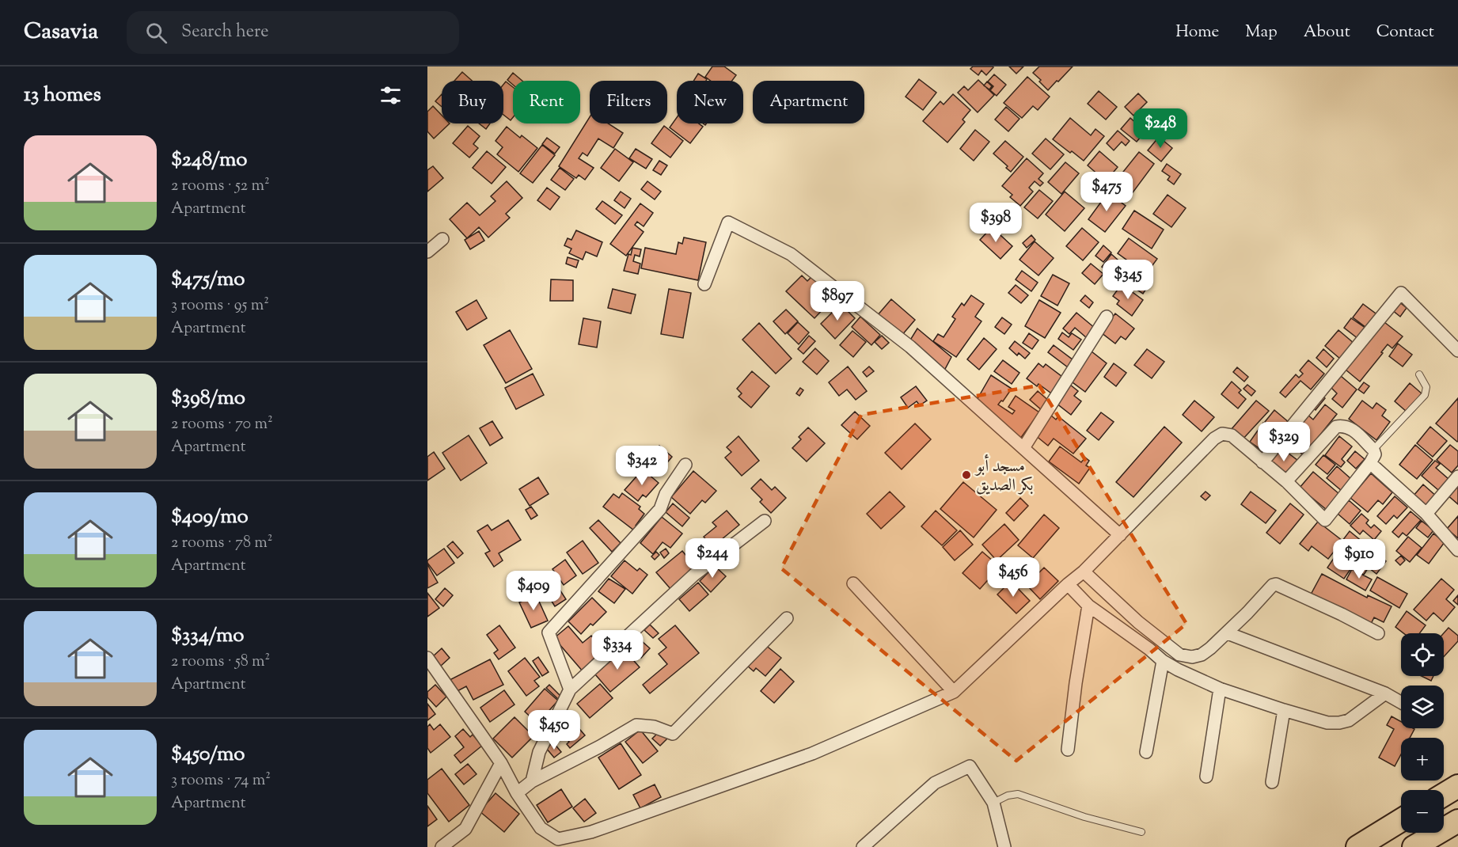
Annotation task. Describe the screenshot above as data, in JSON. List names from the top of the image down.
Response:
{
  "places": ["مسجد أبو بكر الصديق"],
  "page": {
    "header": "Casavia",
    "search": "Search here",
    "nav": [
      "Home",
      "Map",
      "About",
      "Contact"
    ],
    "heading": "13 homes",
    "chip": [
      "Buy",
      "Rent",
      "Filters",
      "New",
      "Apartment"
    ],
    "price": [
      "$248",
      "$475",
      "$398",
      "$345",
      "$897",
      "$329",
      "$342",
      "$244",
      "$910",
      "$456",
      "$409",
      "$334",
      "$450"
    ],
    "list": [
      {
        "name": "$248/mo",
        "note": "2 rooms · 52 m² · Apartment"
      },
      {
        "name": "$475/mo",
        "note": "3 rooms · 95 m² · Apartment"
      },
      {
        "name": "$398/mo",
        "note": "2 rooms · 70 m² · Apartment"
      },
      {
        "name": "$409/mo",
        "note": "2 rooms · 78 m² · Apartment"
      },
      {
        "name": "$334/mo",
        "note": "2 rooms · 58 m² · Apartment"
      },
      {
        "name": "$450/mo",
        "note": "3 rooms · 74 m² · Apartment"
      }
    ],
    "map_buttons": ["+", "−"]
  }
}
